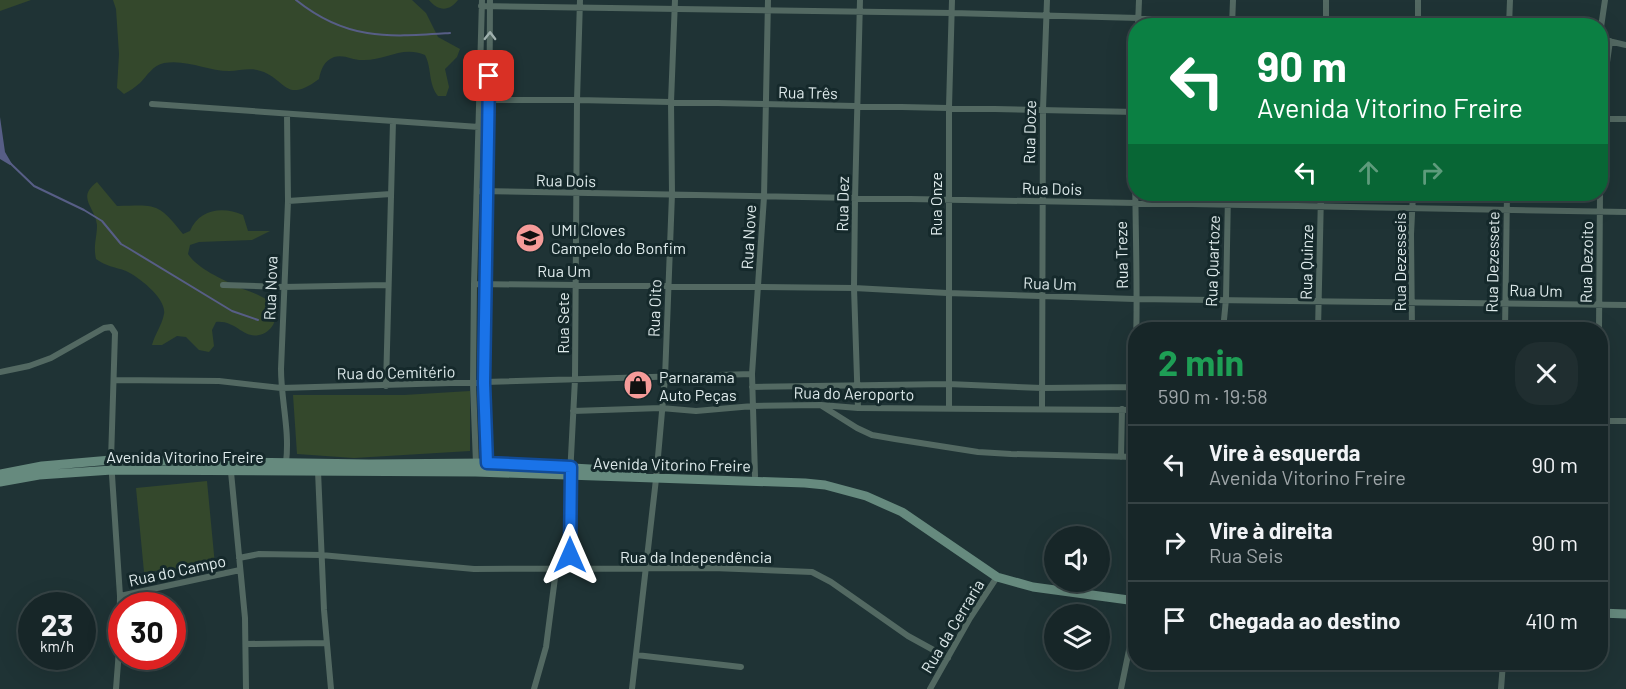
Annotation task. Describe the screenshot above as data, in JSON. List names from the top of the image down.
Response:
{
  "streets": {
    "street": [
      "Rua Três",
      "Rua Doze",
      "Rua Dois",
      "Rua Dez",
      "Rua Onze",
      "Rua Nove",
      "Rua Treze",
      "Rua Quartoze",
      "Rua Quinze",
      "Rua Dezesseis",
      "Rua Dezessete",
      "Rua Dezoito",
      "Rua Um",
      "Rua Nova",
      "Rua Oito",
      "Rua Sete",
      "Rua do Cemitério",
      "Rua do Aeroporto",
      "Avenida Vitorino Freire",
      "Rua da Independência",
      "Rua do Campo",
      "Rua da Cerraria"
    ]
  },
  "crossings": [
    ["Rua Três", "Rua Doze"],
    ["Rua Três", "Rua Dez"],
    ["Rua Três", "Rua Onze"],
    ["Rua Três", "Rua Nove"],
    ["Rua Três", "Rua Oito"],
    ["Rua Três", "Rua Sete"],
    ["Rua Doze", "Rua Dois"],
    ["Rua Doze", "Rua Um"],
    ["Rua Doze", "Rua do Aeroporto"],
    ["Rua Dois", "Rua Dez"],
    ["Rua Dois", "Rua Onze"],
    ["Rua Dois", "Rua Nove"],
    ["Rua Dois", "Rua Treze"],
    ["Rua Dois", "Rua Quartoze"],
    ["Rua Dois", "Rua Quinze"],
    ["Rua Dois", "Rua Dezesseis"],
    ["Rua Dois", "Rua Dezessete"],
    ["Rua Dois", "Rua Dezoito"],
    ["Rua Dois", "Rua Oito"],
    ["Rua Dois", "Rua Sete"],
    ["Rua Dez", "Rua Um"],
    ["Rua Dez", "Rua do Aeroporto"],
    ["Rua Onze", "Rua Um"],
    ["Rua Onze", "Rua do Aeroporto"],
    ["Rua Nove", "Rua Um"],
    ["Rua Nove", "Rua do Cemitério"],
    ["Rua Nove", "Rua do Aeroporto"],
    ["Rua Nove", "Avenida Vitorino Freire"],
    ["Rua Treze", "Rua Um"],
    ["Rua Quartoze", "Rua Um"],
    ["Rua Quinze", "Rua Um"],
    ["Rua Dezesseis", "Rua Um"],
    ["Rua Dezessete", "Rua Um"],
    ["Rua Dezoito", "Rua Um"],
    ["Rua Um", "Rua Oito"],
    ["Rua Um", "Rua Sete"],
    ["Rua Nova", "Rua do Cemitério"],
    ["Rua Nova", "Avenida Vitorino Freire"],
    ["Rua Oito", "Rua do Cemitério"],
    ["Rua Oito", "Rua do Aeroporto"],
    ["Rua Oito", "Avenida Vitorino Freire"],
    ["Rua Sete", "Rua do Cemitério"],
    ["Rua Sete", "Rua do Aeroporto"],
    ["Rua Sete", "Avenida Vitorino Freire"],
    ["Rua do Cemitério", "Rua do Campo"],
    ["Avenida Vitorino Freire", "Rua do Campo"],
    ["Avenida Vitorino Freire", "Rua da Cerraria"],
    ["Rua da Independência", "Rua da Cerraria"]
  ],
  "places": {
    "school or university": ["UMI Cloves Campelo do Bonfim"],
    "shop": ["Parnarama Auto Peças"]
  },
  "page": {
    "turn": ["90 m", "Avenida Vitorino Freire"],
    "heading": ["2 min", "590 m · 19:58"],
    "list": [
      {
        "name": "Vire à esquerda",
        "note": "Avenida Vitorino Freire",
        "value": "90 m"
      },
      {
        "name": "Vire à direita",
        "note": "Rua Seis",
        "value": "90 m"
      },
      {
        "name": "Chegada ao destino",
        "value": "410 m"
      }
    ],
    "speed": "23 km/h",
    "limit": "30"
  }
}
